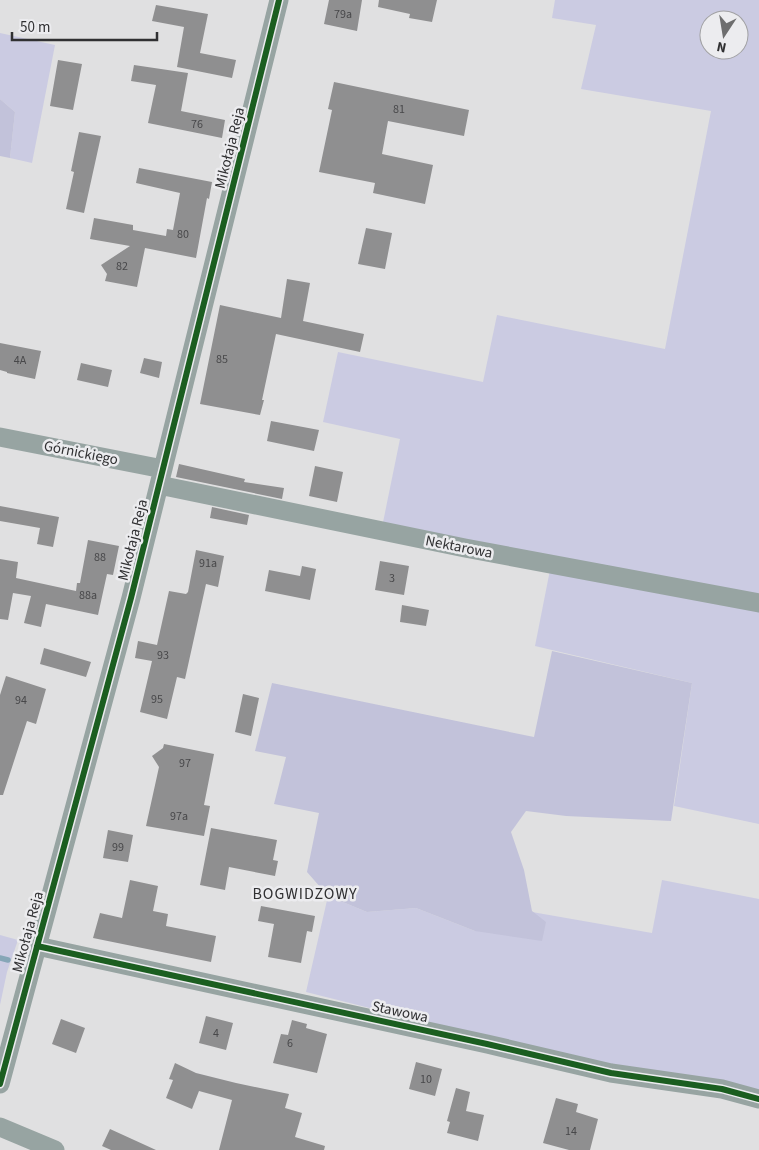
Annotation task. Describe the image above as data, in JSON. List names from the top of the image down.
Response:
{
  "streets": {
    "street": [
      "Mikołaja Reja",
      "Górnickiego",
      "Nektarowa",
      "Stawowa"
    ]
  },
  "crossings": [
    ["Mikołaja Reja", "Górnickiego"],
    ["Mikołaja Reja", "Nektarowa"],
    ["Mikołaja Reja", "Stawowa"],
    ["Górnickiego", "Nektarowa"]
  ],
  "districts": ["BOGWIDZOWY"],
  "house_numbers": [
    "79a",
    "81",
    "76",
    "80",
    "82",
    "85",
    "4A",
    "88",
    "91a",
    "3",
    "88a",
    "93",
    "95",
    "94",
    "97",
    "97a",
    "99",
    "4",
    "6",
    "10",
    "14"
  ],
  "scale_bar": "50 m",
  "north": "bottom"
}
